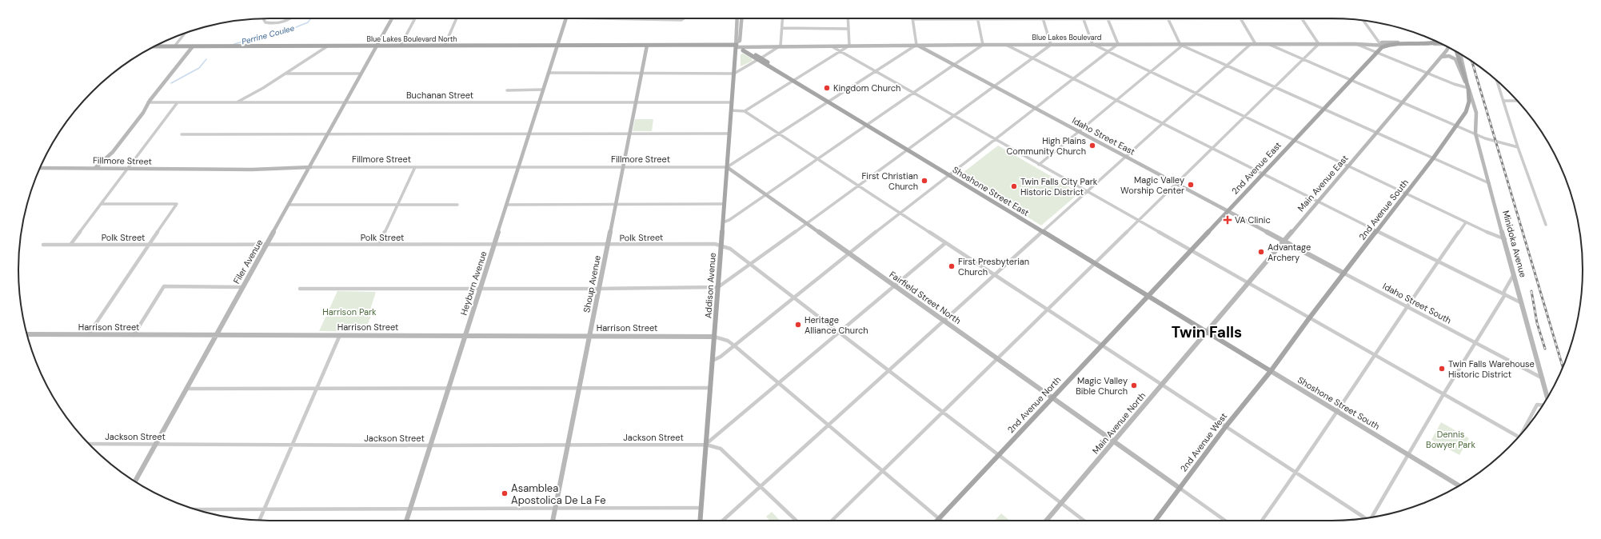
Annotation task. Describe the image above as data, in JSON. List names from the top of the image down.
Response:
{
  "streets": {
    "main road": [
      "Blue Lakes Boulevard North",
      "2nd Avenue East",
      "Shoshone Street East",
      "2nd Avenue South",
      "Addison Avenue",
      "Shoshone Street South",
      "2nd Avenue North",
      "2nd Avenue West"
    ],
    "street": [
      "Blue Lakes Boulevard",
      "Buchanan Street",
      "Idaho Street East",
      "Fillmore Street",
      "Main Avenue East",
      "Polk Street",
      "Minidoka Avenue",
      "Filer Avenue",
      "Heyburn Avenue",
      "Shoup Avenue",
      "Fairfield Street North",
      "Idaho Street South",
      "Harrison Street",
      "Main Avenue North",
      "Jackson Street"
    ]
  },
  "crossings": [
    ["Blue Lakes Boulevard", "Blue Lakes Boulevard North"],
    ["Blue Lakes Boulevard", "Idaho Street East"],
    ["Blue Lakes Boulevard", "2nd Avenue East"],
    ["Blue Lakes Boulevard", "Shoshone Street East"],
    ["Blue Lakes Boulevard", "Addison Avenue"],
    ["Blue Lakes Boulevard North", "Shoshone Street East"],
    ["Blue Lakes Boulevard North", "Filer Avenue"],
    ["Blue Lakes Boulevard North", "Heyburn Avenue"],
    ["Blue Lakes Boulevard North", "Shoup Avenue"],
    ["Blue Lakes Boulevard North", "Addison Avenue"],
    ["Buchanan Street", "Filer Avenue"],
    ["Buchanan Street", "Heyburn Avenue"],
    ["Buchanan Street", "Shoup Avenue"],
    ["Buchanan Street", "Addison Avenue"],
    ["Idaho Street East", "2nd Avenue East"],
    ["Idaho Street East", "Main Avenue East"],
    ["Idaho Street East", "Idaho Street South"],
    ["Fillmore Street", "Filer Avenue"],
    ["Fillmore Street", "Heyburn Avenue"],
    ["Fillmore Street", "Shoup Avenue"],
    ["Fillmore Street", "Addison Avenue"],
    ["Fillmore Street", "Fairfield Street North"],
    ["2nd Avenue East", "Shoshone Street East"],
    ["2nd Avenue East", "2nd Avenue North"],
    ["Main Avenue East", "Shoshone Street East"],
    ["Main Avenue East", "Idaho Street South"],
    ["Main Avenue East", "Shoshone Street South"],
    ["Main Avenue East", "Main Avenue North"],
    ["Shoshone Street East", "Addison Avenue"],
    ["Shoshone Street East", "Shoshone Street South"],
    ["Shoshone Street East", "2nd Avenue North"],
    ["Shoshone Street East", "Main Avenue North"],
    ["2nd Avenue South", "Minidoka Avenue"],
    ["2nd Avenue South", "Idaho Street South"],
    ["2nd Avenue South", "Shoshone Street South"],
    ["2nd Avenue South", "2nd Avenue West"],
    ["Polk Street", "Filer Avenue"],
    ["Polk Street", "Heyburn Avenue"],
    ["Polk Street", "Shoup Avenue"],
    ["Polk Street", "Addison Avenue"],
    ["Minidoka Avenue", "Idaho Street South"],
    ["Filer Avenue", "Harrison Street"],
    ["Filer Avenue", "Jackson Street"],
    ["Heyburn Avenue", "Harrison Street"],
    ["Heyburn Avenue", "Jackson Street"],
    ["Shoup Avenue", "Harrison Street"],
    ["Shoup Avenue", "Jackson Street"],
    ["Addison Avenue", "Fairfield Street North"],
    ["Addison Avenue", "Harrison Street"],
    ["Addison Avenue", "Jackson Street"],
    ["Fairfield Street North", "2nd Avenue North"],
    ["Fairfield Street North", "Main Avenue North"],
    ["Fairfield Street North", "2nd Avenue West"],
    ["Shoshone Street South", "Main Avenue North"],
    ["Shoshone Street South", "2nd Avenue West"]
  ],
  "districts": ["Twin Falls"],
  "water": ["Perrine Coulee"],
  "parks": ["Harrison Park", "Dennis Bowyer Park"],
  "places": {
    "other": [
      "Kingdom Church",
      "High Plains Community Church",
      "First Christian Church",
      "Magic Valley Worship Center",
      "Twin Falls City Park Historic District",
      "Advantage Archery",
      "First Presbyterian Church",
      "Heritage Alliance Church",
      "Twin Falls Warehouse Historic District",
      "Magic Valley Bible Church",
      "Asamblea Apostolica De La Fe"
    ],
    "health": ["VA Clinic"]
  }
}
